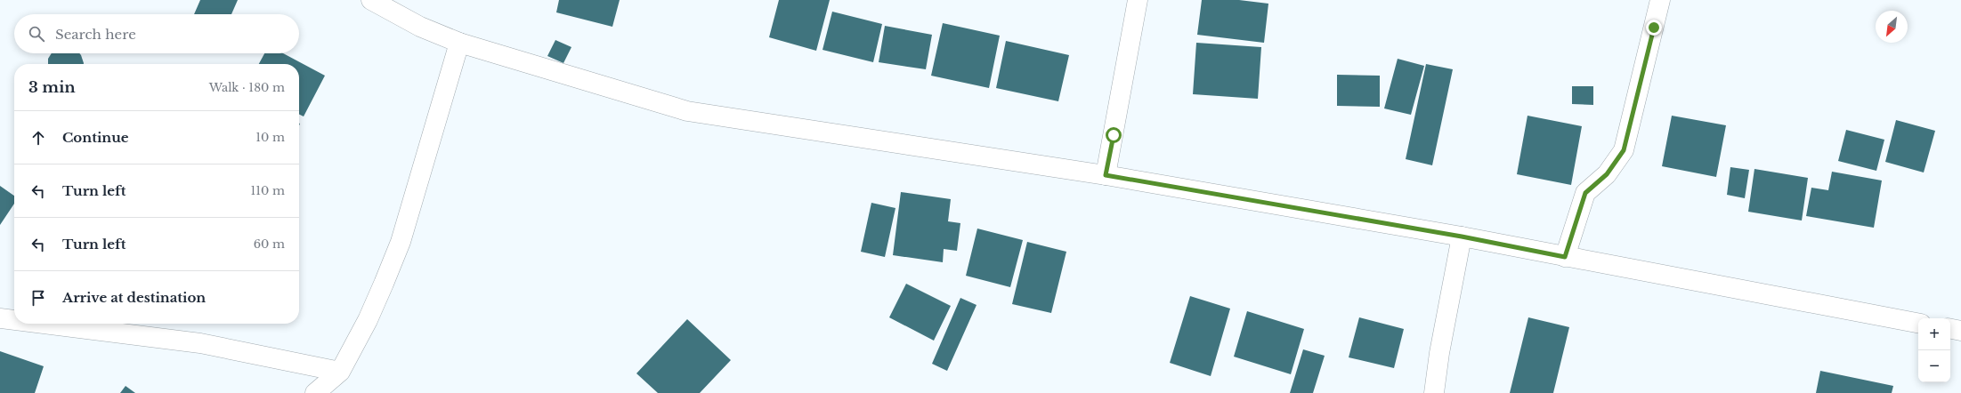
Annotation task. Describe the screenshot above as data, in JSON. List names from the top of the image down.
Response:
{
  "north": "bottom left",
  "page": {
    "search": "Search here",
    "heading": ["3 min", "Walk · 180 m"],
    "list": [
      ["Continue", "10 m"],
      ["Turn left", "110 m"],
      ["Turn left", "60 m"],
      "Arrive at destination"
    ],
    "map_buttons": ["+", "−"]
  }
}
